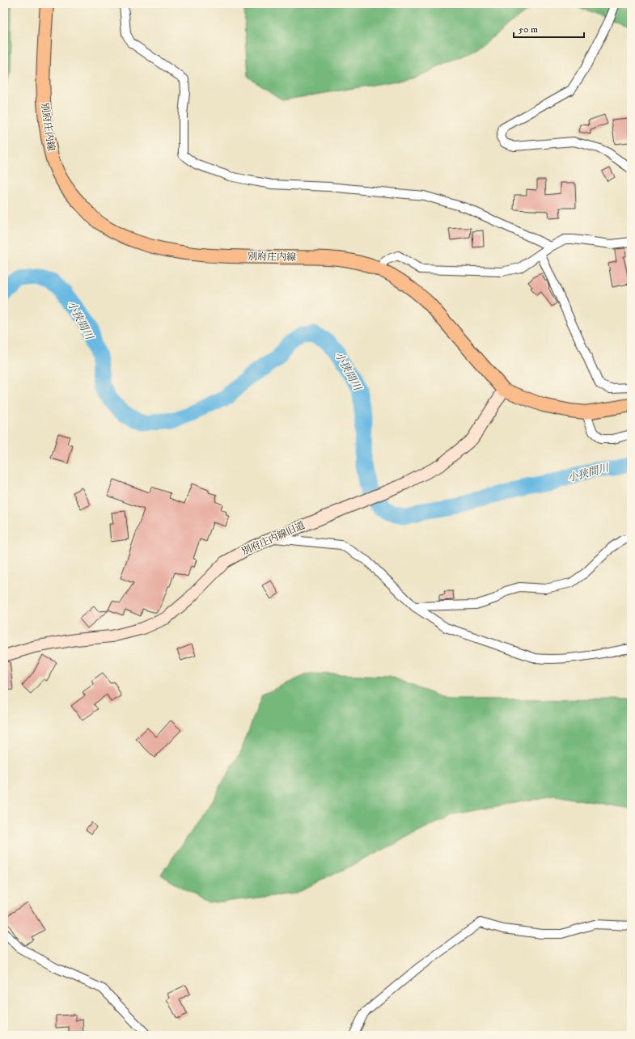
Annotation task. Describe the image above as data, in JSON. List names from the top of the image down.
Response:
{
  "streets": {
    "main road": ["別府庄内線"],
    "street": ["別府庄内線旧道"]
  },
  "crossings": [
    ["別府庄内線", "別府庄内線旧道"]
  ],
  "water": ["小狭間川"],
  "scale_bar": "50 m"
}
